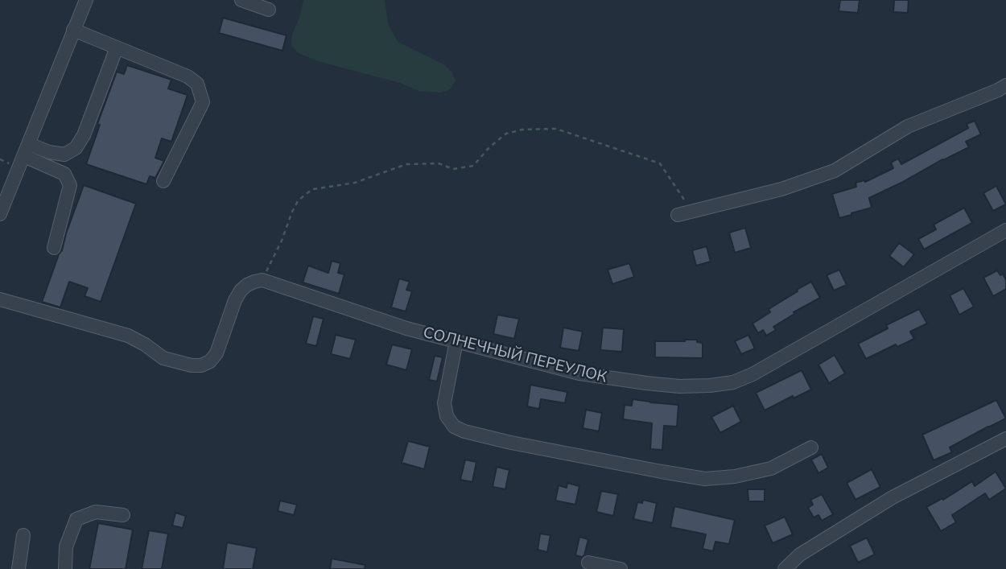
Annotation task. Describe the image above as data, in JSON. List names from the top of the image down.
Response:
{
  "streets": {
    "street": ["СОЛНЕЧНЫЙ ПЕРЕУЛОК"]
  }
}
